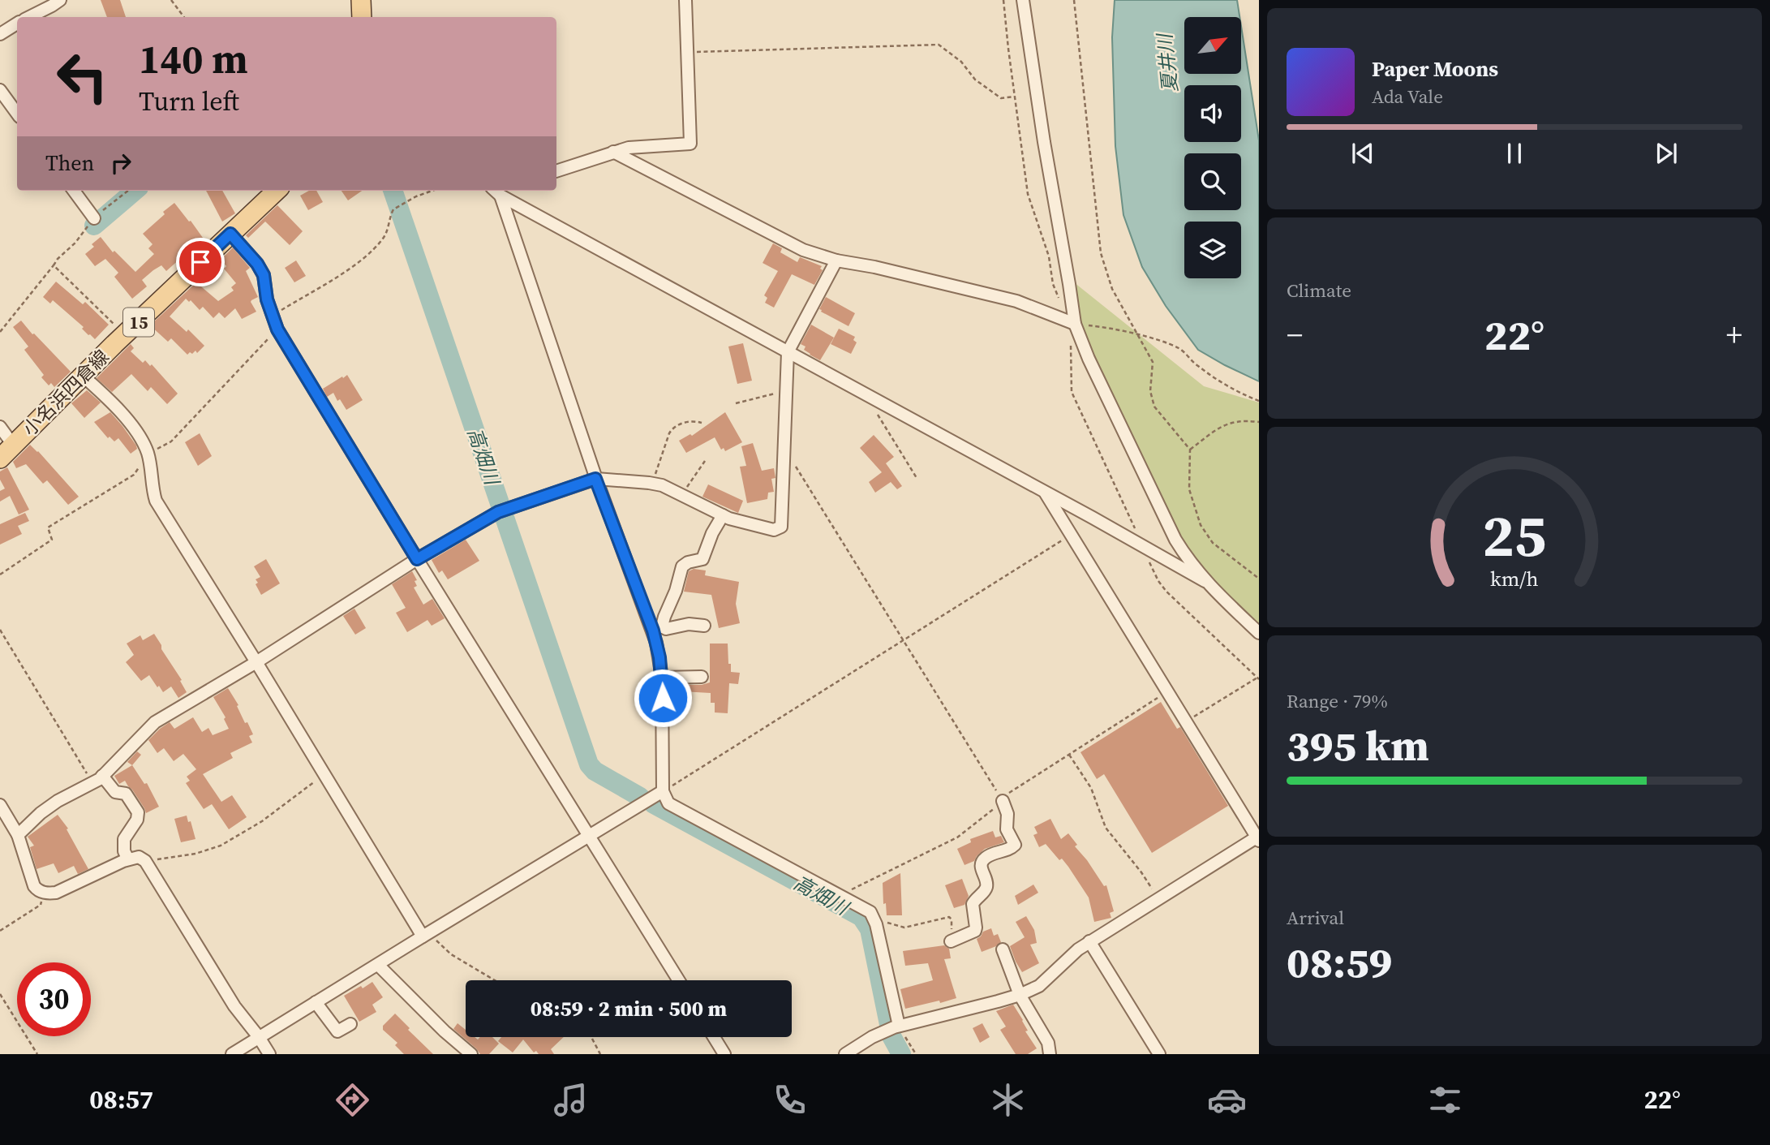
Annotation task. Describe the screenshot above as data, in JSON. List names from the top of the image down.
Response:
{
  "streets": {
    "main road": ["15", "小名浜四倉線"]
  },
  "water": ["夏井川", "高畑川"],
  "north": "top right",
  "page": {
    "turn": ["140 m", "Turn left"],
    "song": ["Paper Moons", "Ada Vale"],
    "then": "Then",
    "tile": [
      "Climate",
      ["Range · 79%", "395 km"],
      ["Arrival", "08:59"]
    ],
    "heat": ["−", "22°", "+"],
    "limit": "30",
    "trip": "08:59 · 2 min · 500 m",
    "tabs": ["08:57", "22°"],
    "gauge": ["25", "km/h"]
  }
}
